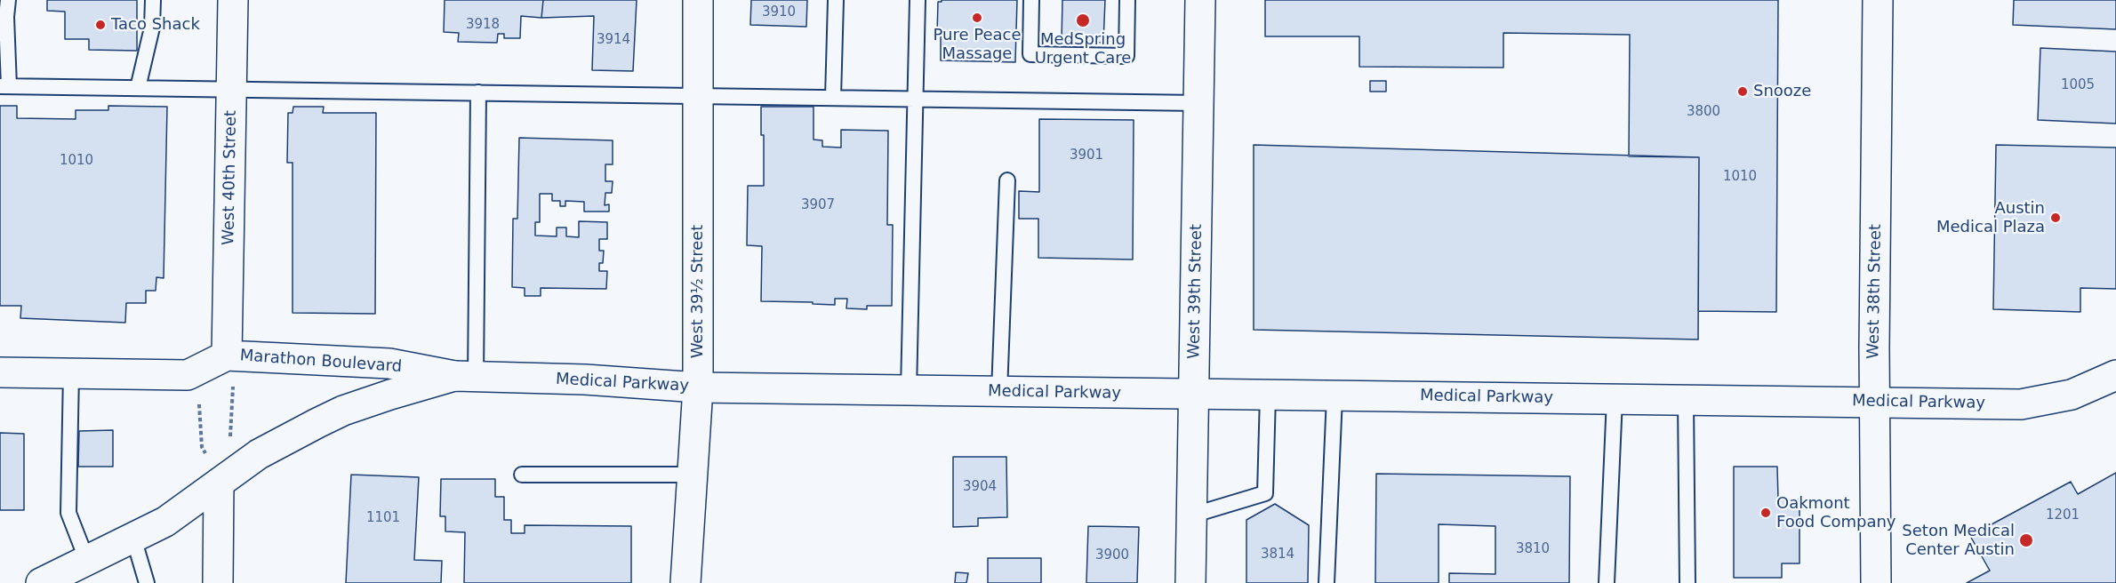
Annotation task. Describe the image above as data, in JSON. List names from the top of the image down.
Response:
{
  "streets": {
    "street": [
      "West 40th Street",
      "West 39½ Street",
      "West 39th Street",
      "West 38th Street",
      "Marathon Boulevard",
      "Medical Parkway"
    ]
  },
  "crossings": [
    ["West 40th Street", "Marathon Boulevard"],
    ["West 39½ Street", "Medical Parkway"],
    ["West 39th Street", "Medical Parkway"],
    ["West 38th Street", "Medical Parkway"],
    ["Marathon Boulevard", "Medical Parkway"]
  ],
  "places": [
    "Pure Peace Massage",
    "MedSpring Urgent Care",
    "Taco Shack",
    "Snooze",
    "Austin Medical Plaza",
    "Oakmont Food Company",
    "Seton Medical Center Austin"
  ],
  "house_numbers": [
    "3910",
    "3918",
    "3914",
    "1005",
    "3800",
    "3901",
    "1010",
    "1010",
    "3907",
    "3904",
    "1201",
    "1101",
    "3810",
    "3814",
    "3900"
  ]
}
